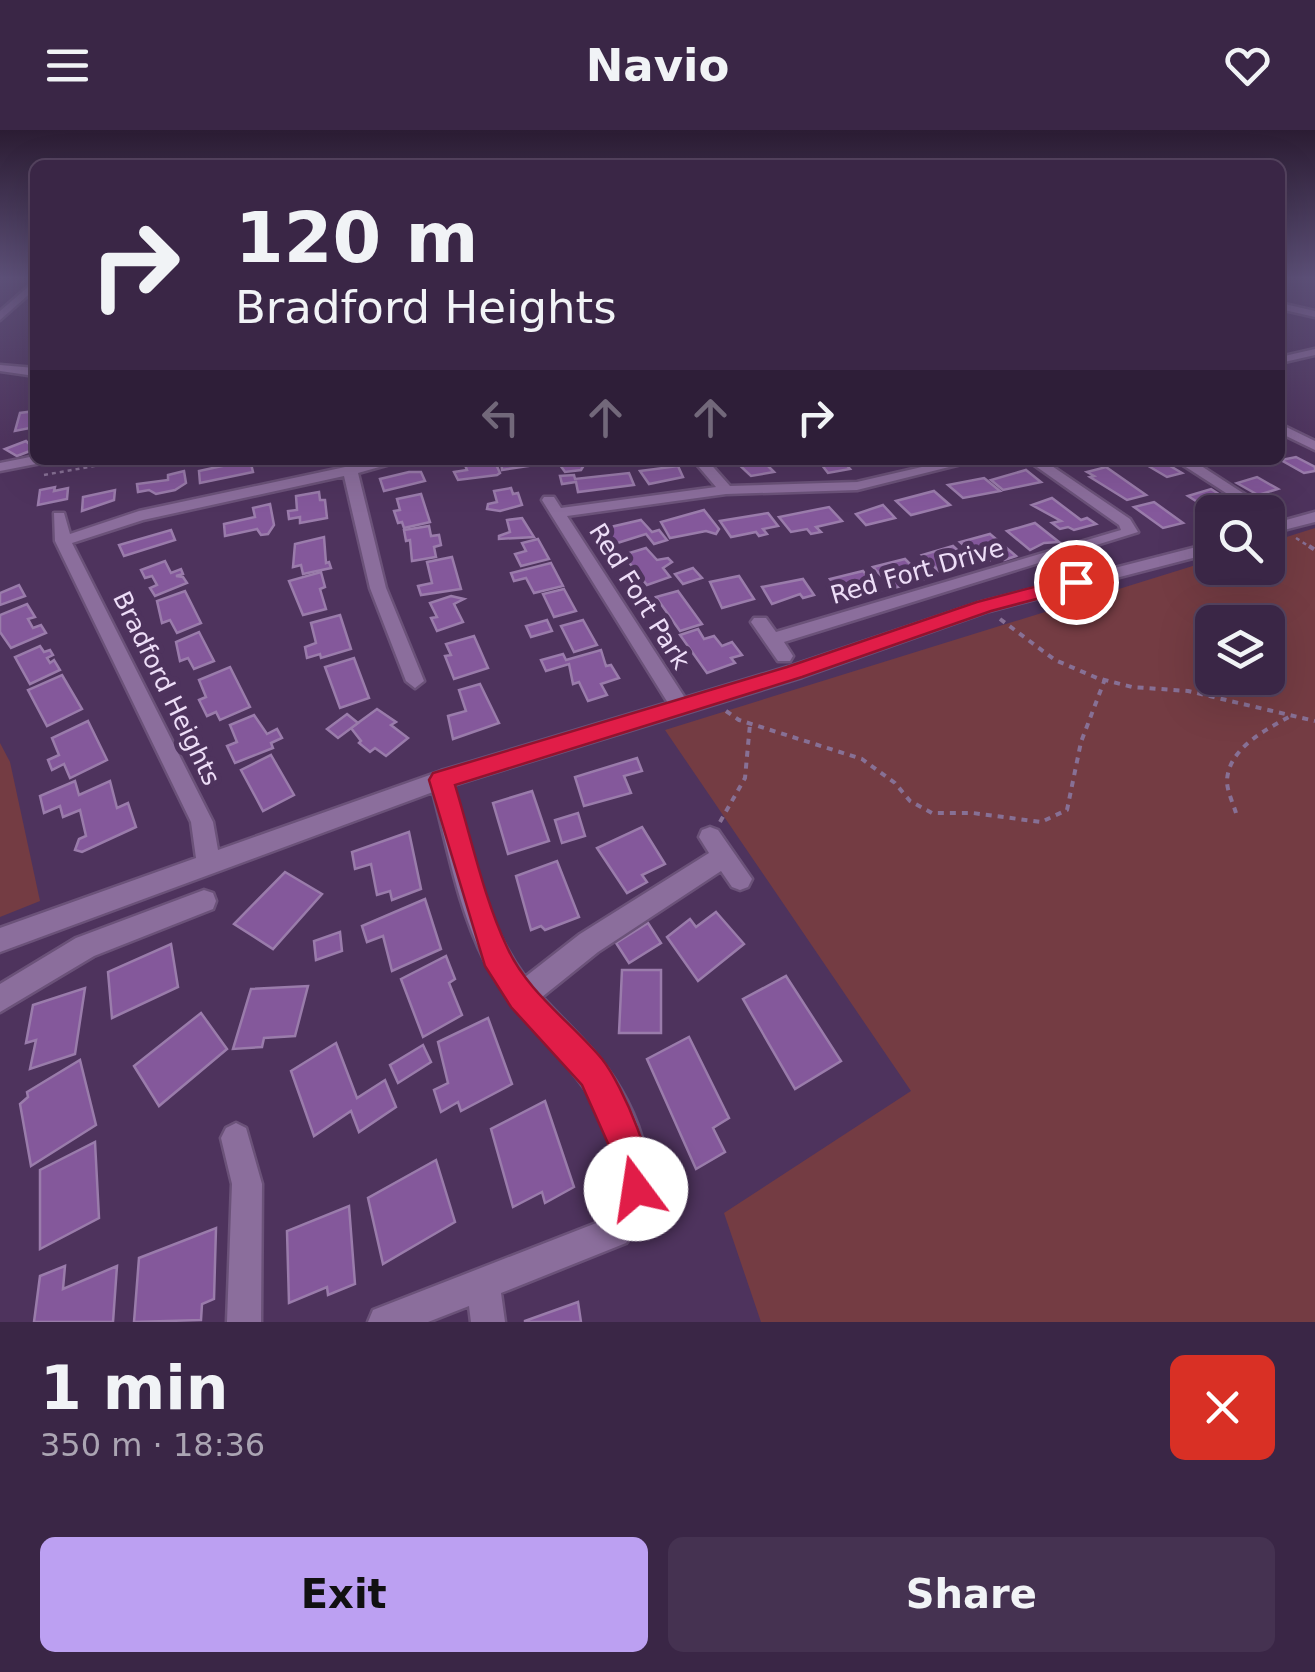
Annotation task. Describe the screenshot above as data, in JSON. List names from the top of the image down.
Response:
{
  "streets": {
    "street": ["Red Fort Drive", "Red Fort Park", "Bradford Heights"]
  },
  "page": {
    "header": "Navio",
    "turn": ["120 m", "Bradford Heights"],
    "heading": ["1 min", "350 m · 18:36"],
    "buttons": ["Exit", "Share"]
  }
}
